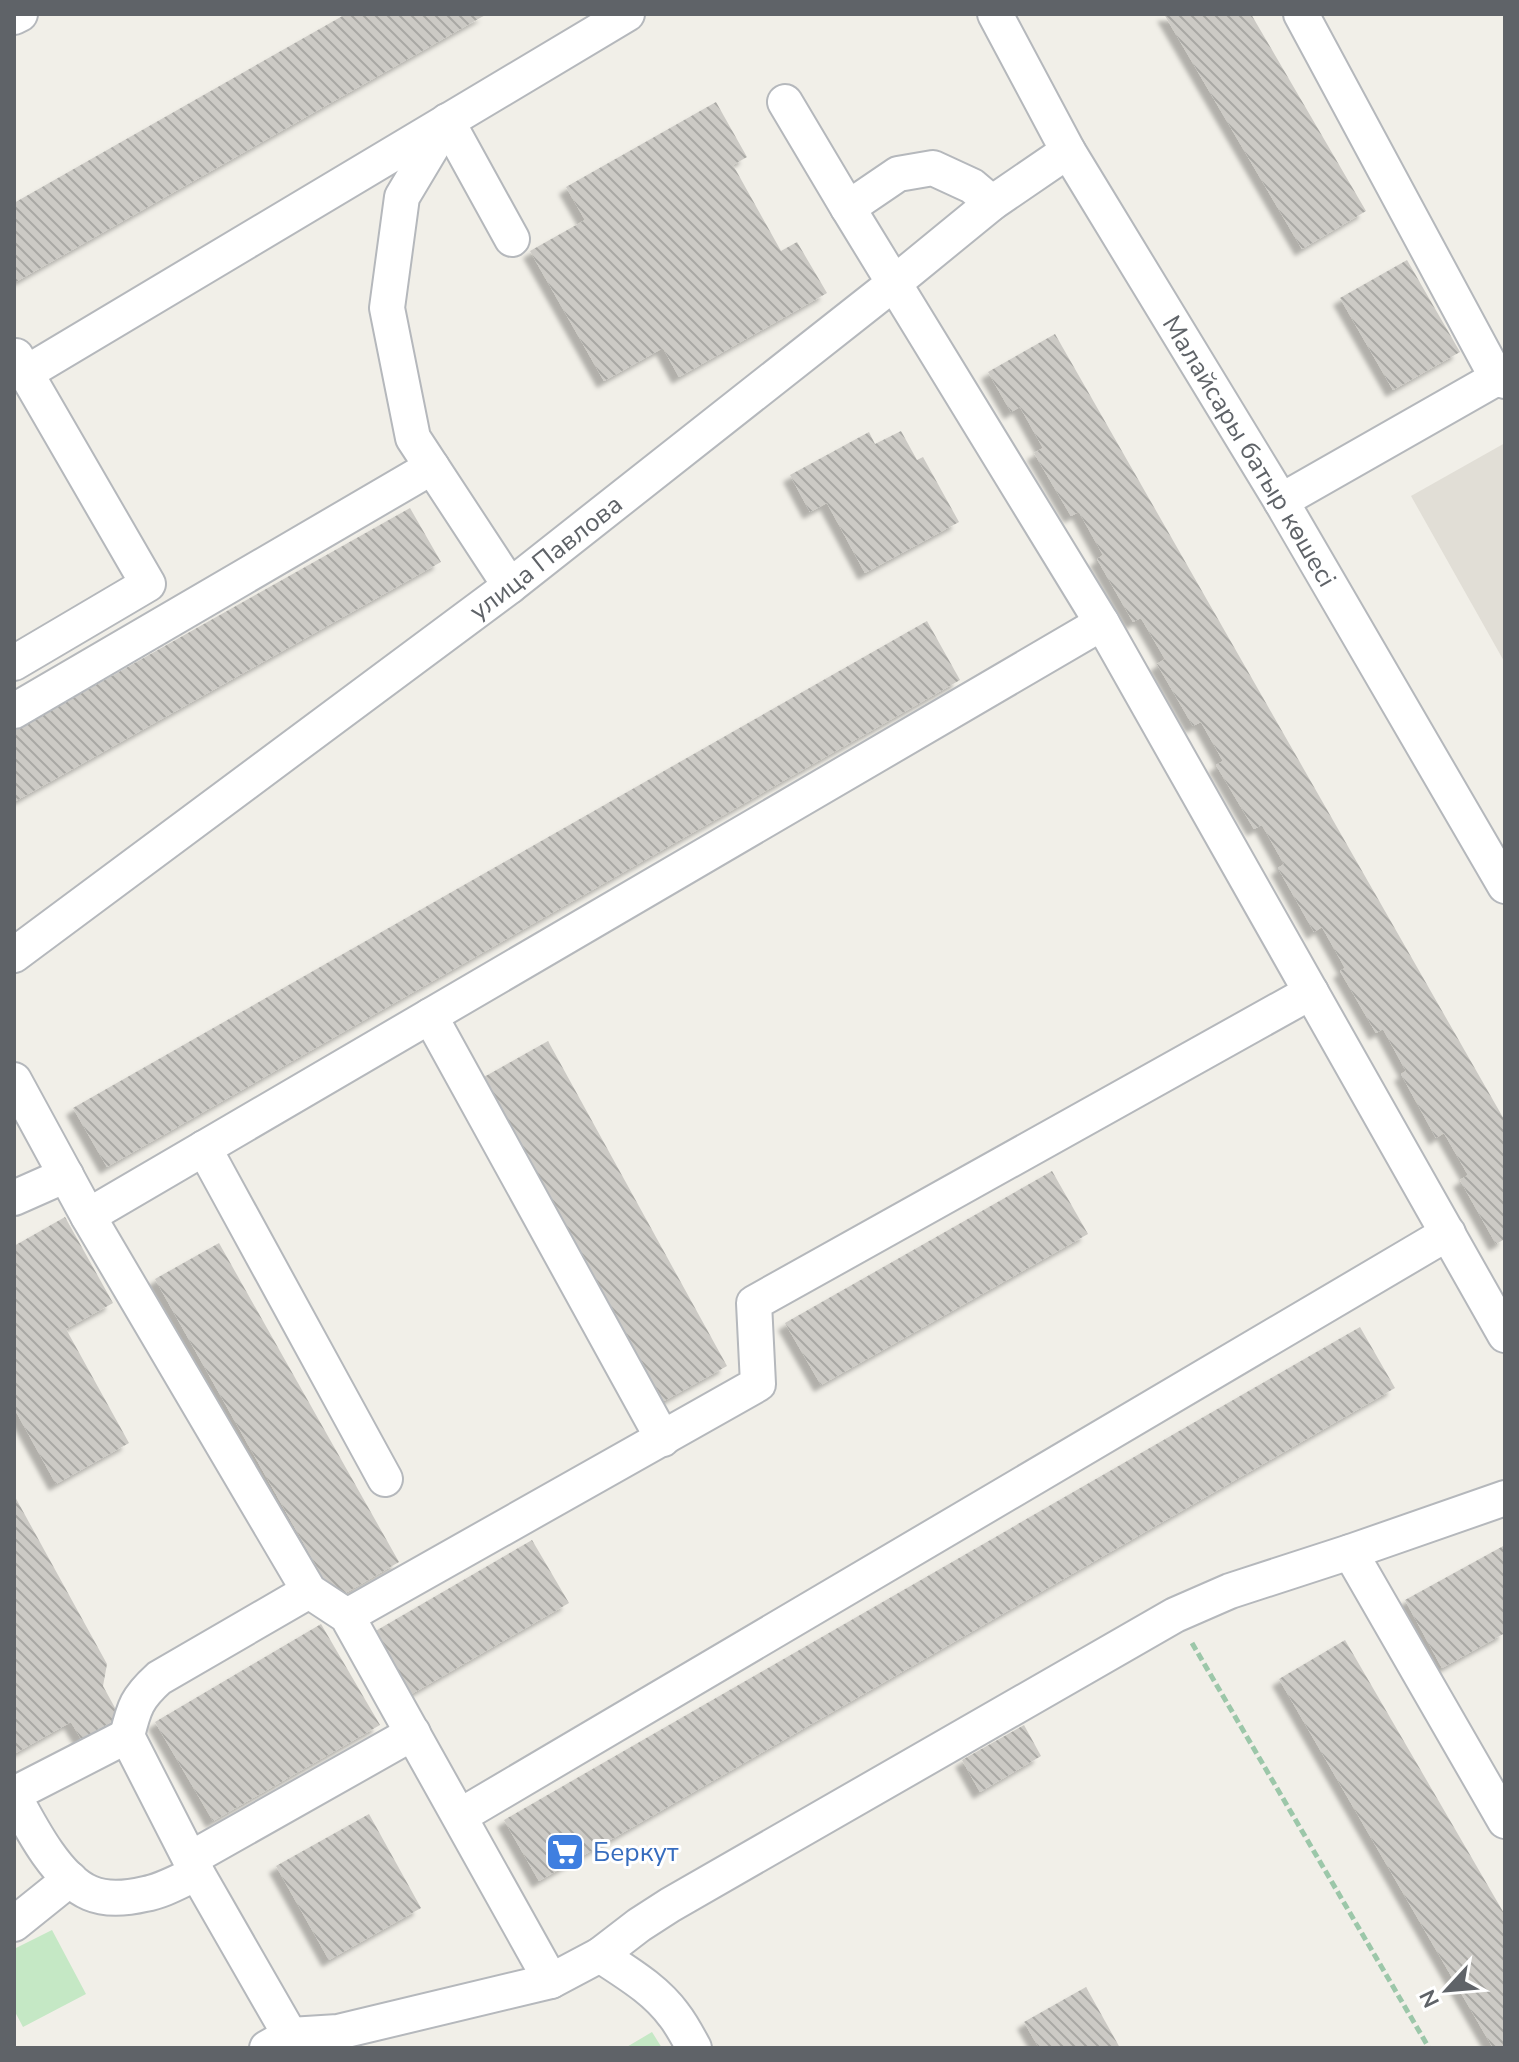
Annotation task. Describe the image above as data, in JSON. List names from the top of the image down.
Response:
{
  "streets": {
    "street": ["Малайсары батыр көшесі", "улица Павлова"]
  },
  "crossings": [
    ["Малайсары батыр көшесі", "улица Павлова"]
  ],
  "places": {
    "supermarket": ["Беркут"]
  },
  "north": "bottom left"
}
